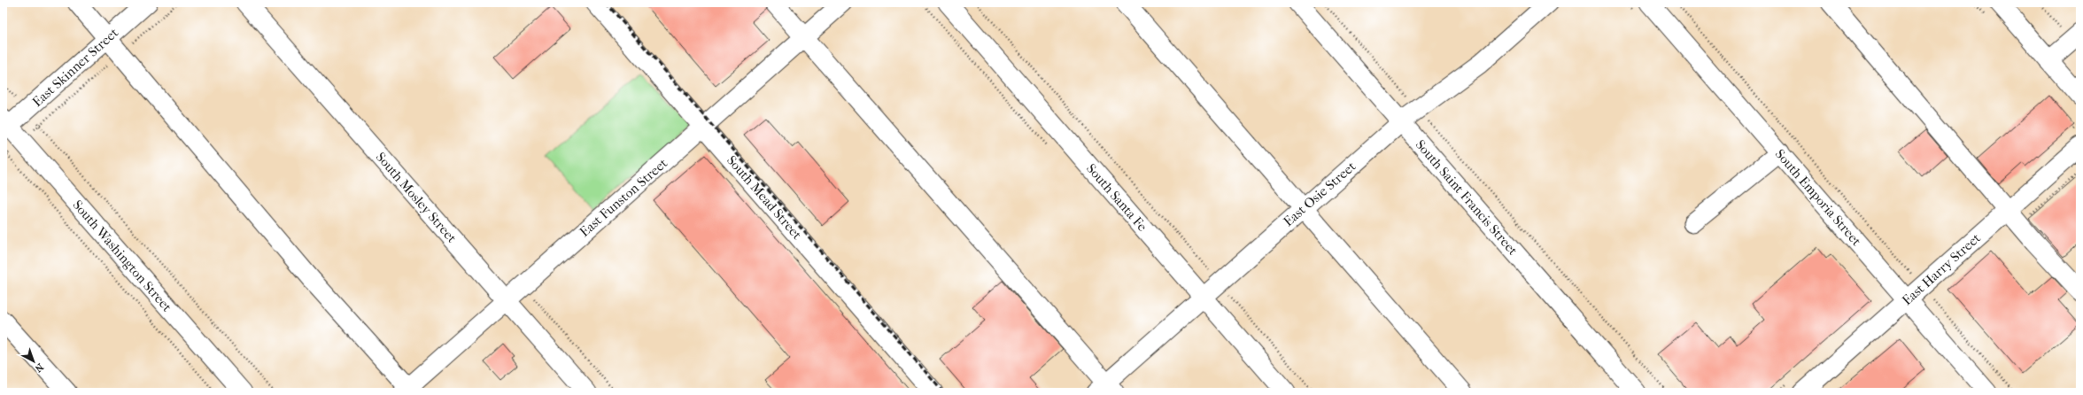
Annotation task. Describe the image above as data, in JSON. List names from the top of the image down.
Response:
{
  "streets": {
    "street": [
      "East Skinner Street",
      "East Osie Street",
      "South Mosley Street",
      "East Funston Street",
      "South Mead Street",
      "South Santa Fe",
      "South Saint Francis Street",
      "South Emporia Street",
      "South Washington Street",
      "East Harry Street"
    ]
  },
  "crossings": [
    ["East Skinner Street", "South Washington Street"],
    ["East Osie Street", "South Santa Fe"],
    ["East Osie Street", "South Saint Francis Street"],
    ["South Mosley Street", "East Funston Street"],
    ["East Funston Street", "South Mead Street"],
    ["South Emporia Street", "East Harry Street"]
  ],
  "north": "bottom right"
}
